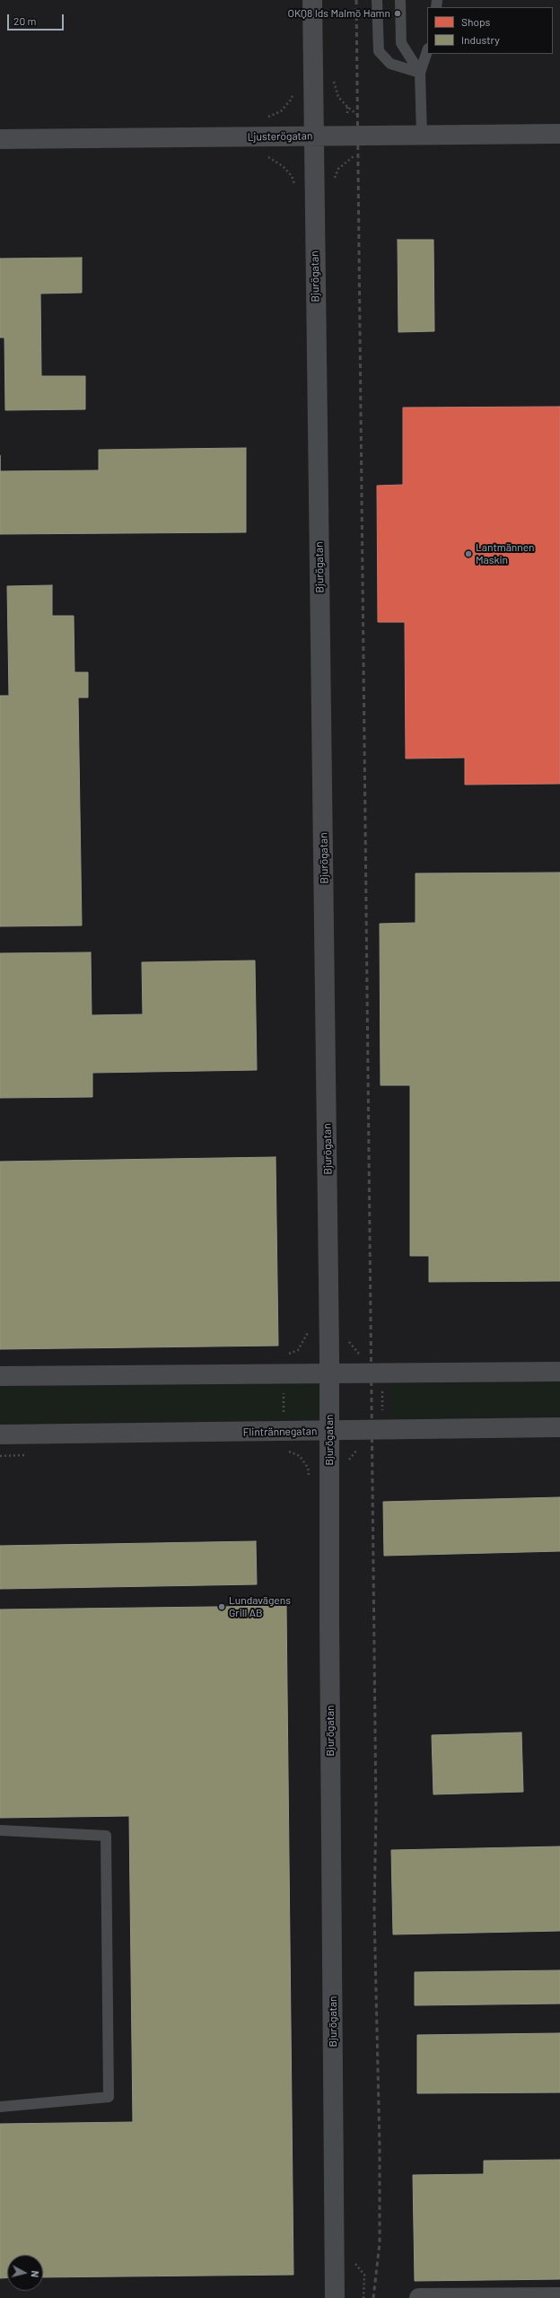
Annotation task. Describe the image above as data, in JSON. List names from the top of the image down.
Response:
{
  "streets": {
    "street": ["Ljusterögatan", "Bjurögatan", "Flintrännegatan"]
  },
  "crossings": [
    ["Ljusterögatan", "Bjurögatan"],
    ["Bjurögatan", "Flintrännegatan"]
  ],
  "places": ["OKQ8 Ids Malmö Hamn", "Lantmännen Maskin", "Lundavägens Grill AB"],
  "legend": ["Shops", "Industry"],
  "scale_bar": "20 m",
  "north": "right"
}
